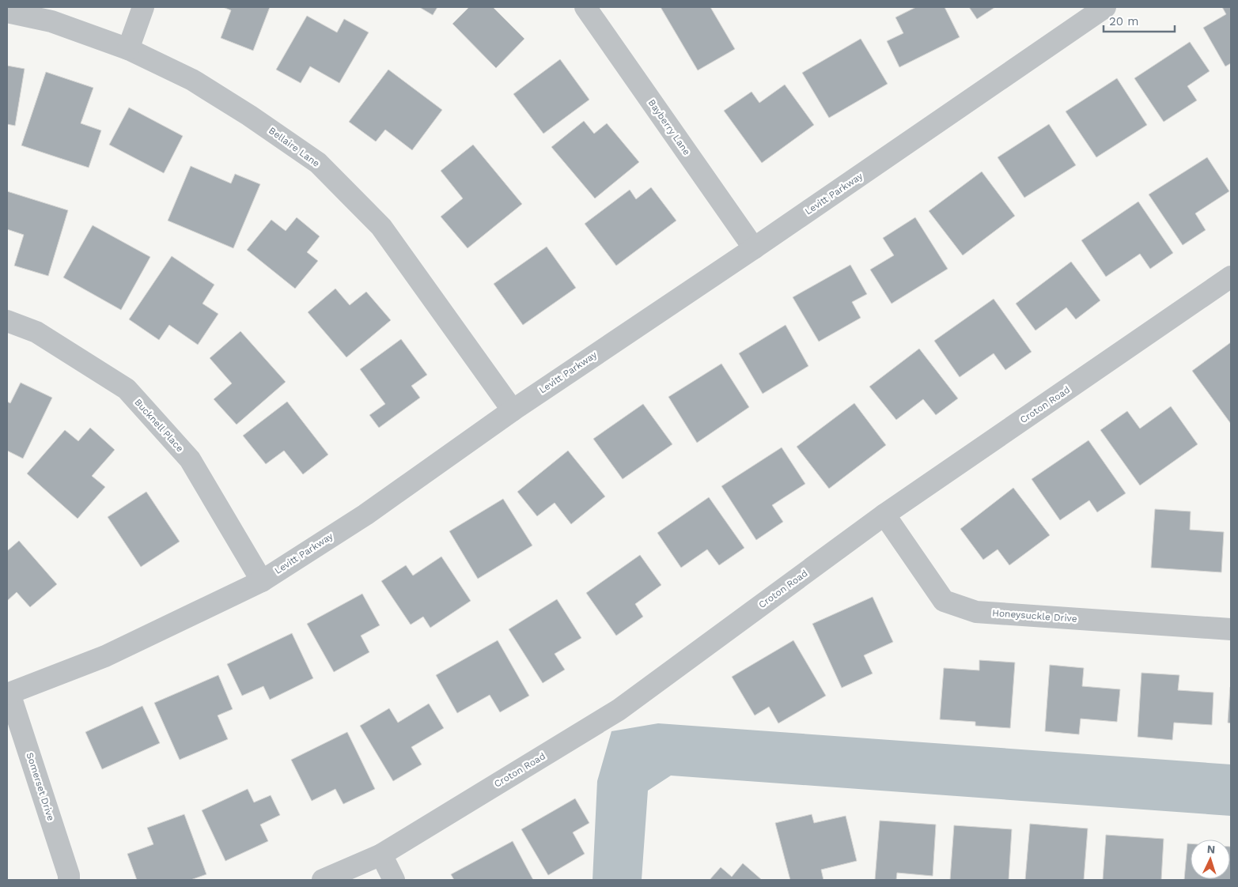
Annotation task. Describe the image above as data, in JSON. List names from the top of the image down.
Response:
{
  "streets": {
    "street": [
      "Bayberry Lane",
      "Bellaire Lane",
      "Levitt Parkway",
      "Croton Road",
      "Bucknell Place",
      "Honeysuckle Drive",
      "Somerset Drive"
    ]
  },
  "crossings": [
    ["Bayberry Lane", "Levitt Parkway"],
    ["Bellaire Lane", "Levitt Parkway"],
    ["Levitt Parkway", "Bucknell Place"],
    ["Levitt Parkway", "Somerset Drive"],
    ["Croton Road", "Honeysuckle Drive"]
  ],
  "scale_bar": "20 m",
  "north": "top"
}
